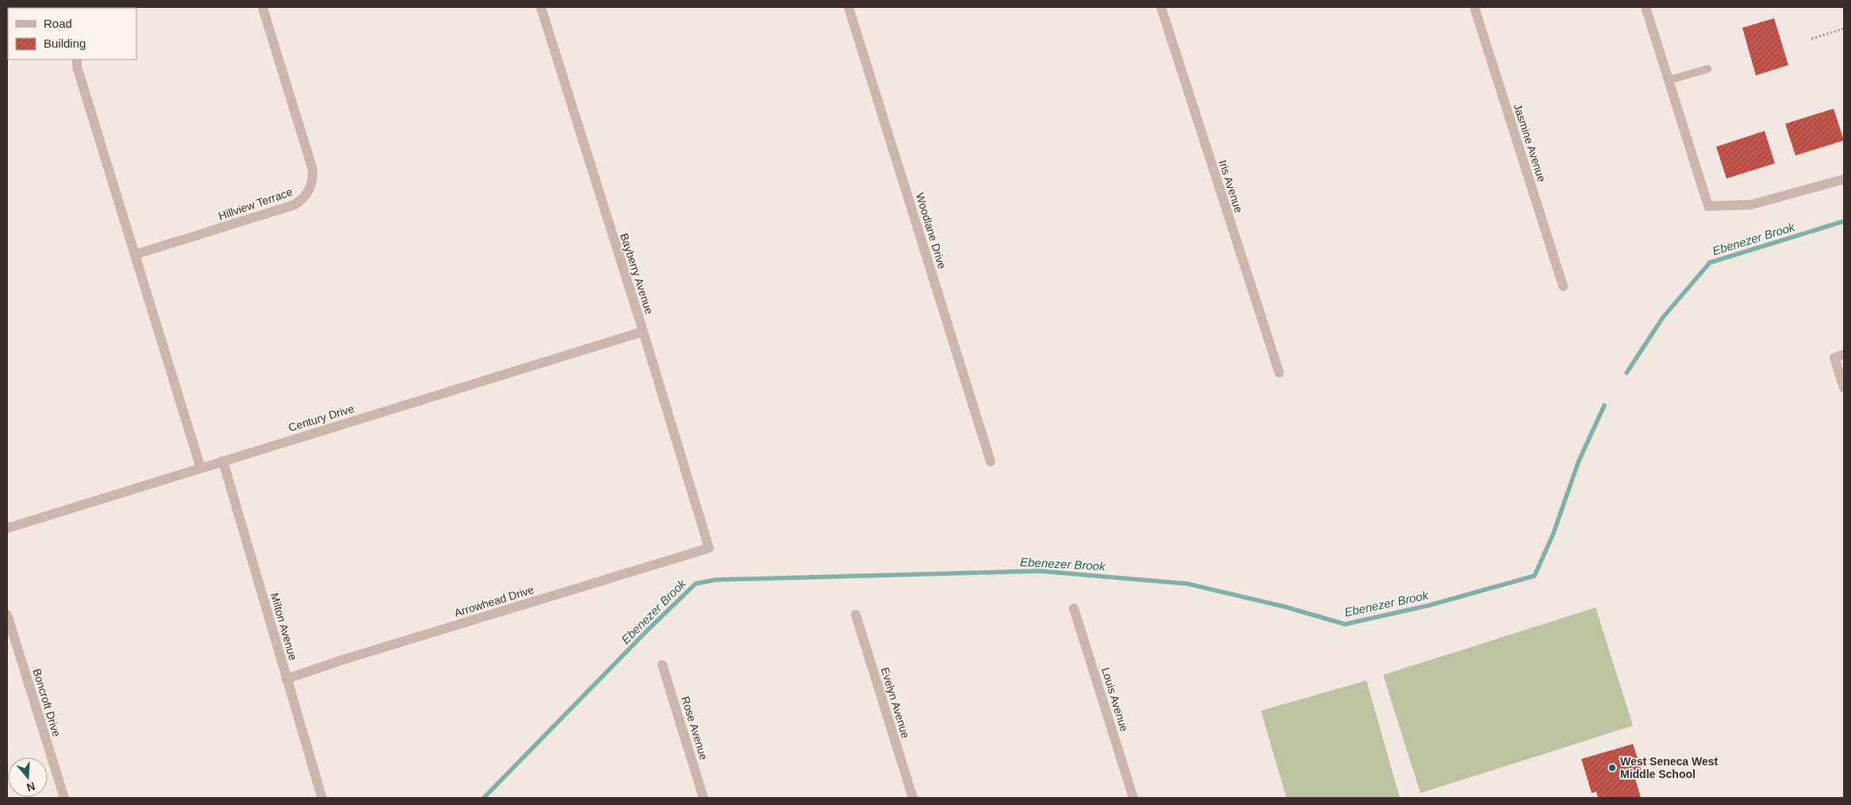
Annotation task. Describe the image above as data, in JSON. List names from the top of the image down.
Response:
{
  "streets": {
    "street": [
      "Jasmine Avenue",
      "Iris Avenue",
      "Hillview Terrace",
      "Woodlane Drive",
      "Bayberry Avenue",
      "Century Drive",
      "Arrowhead Drive",
      "Milton Avenue",
      "Louis Avenue",
      "Boncroft Drive",
      "Evelyn Avenue",
      "Rose Avenue"
    ]
  },
  "crossings": [
    ["Bayberry Avenue", "Century Drive"],
    ["Bayberry Avenue", "Arrowhead Drive"],
    ["Century Drive", "Milton Avenue"],
    ["Arrowhead Drive", "Milton Avenue"]
  ],
  "water": ["Ebenezer Brook"],
  "places": ["West Seneca West Middle School"],
  "legend": ["Road", "Building"],
  "north": "bottom"
}
